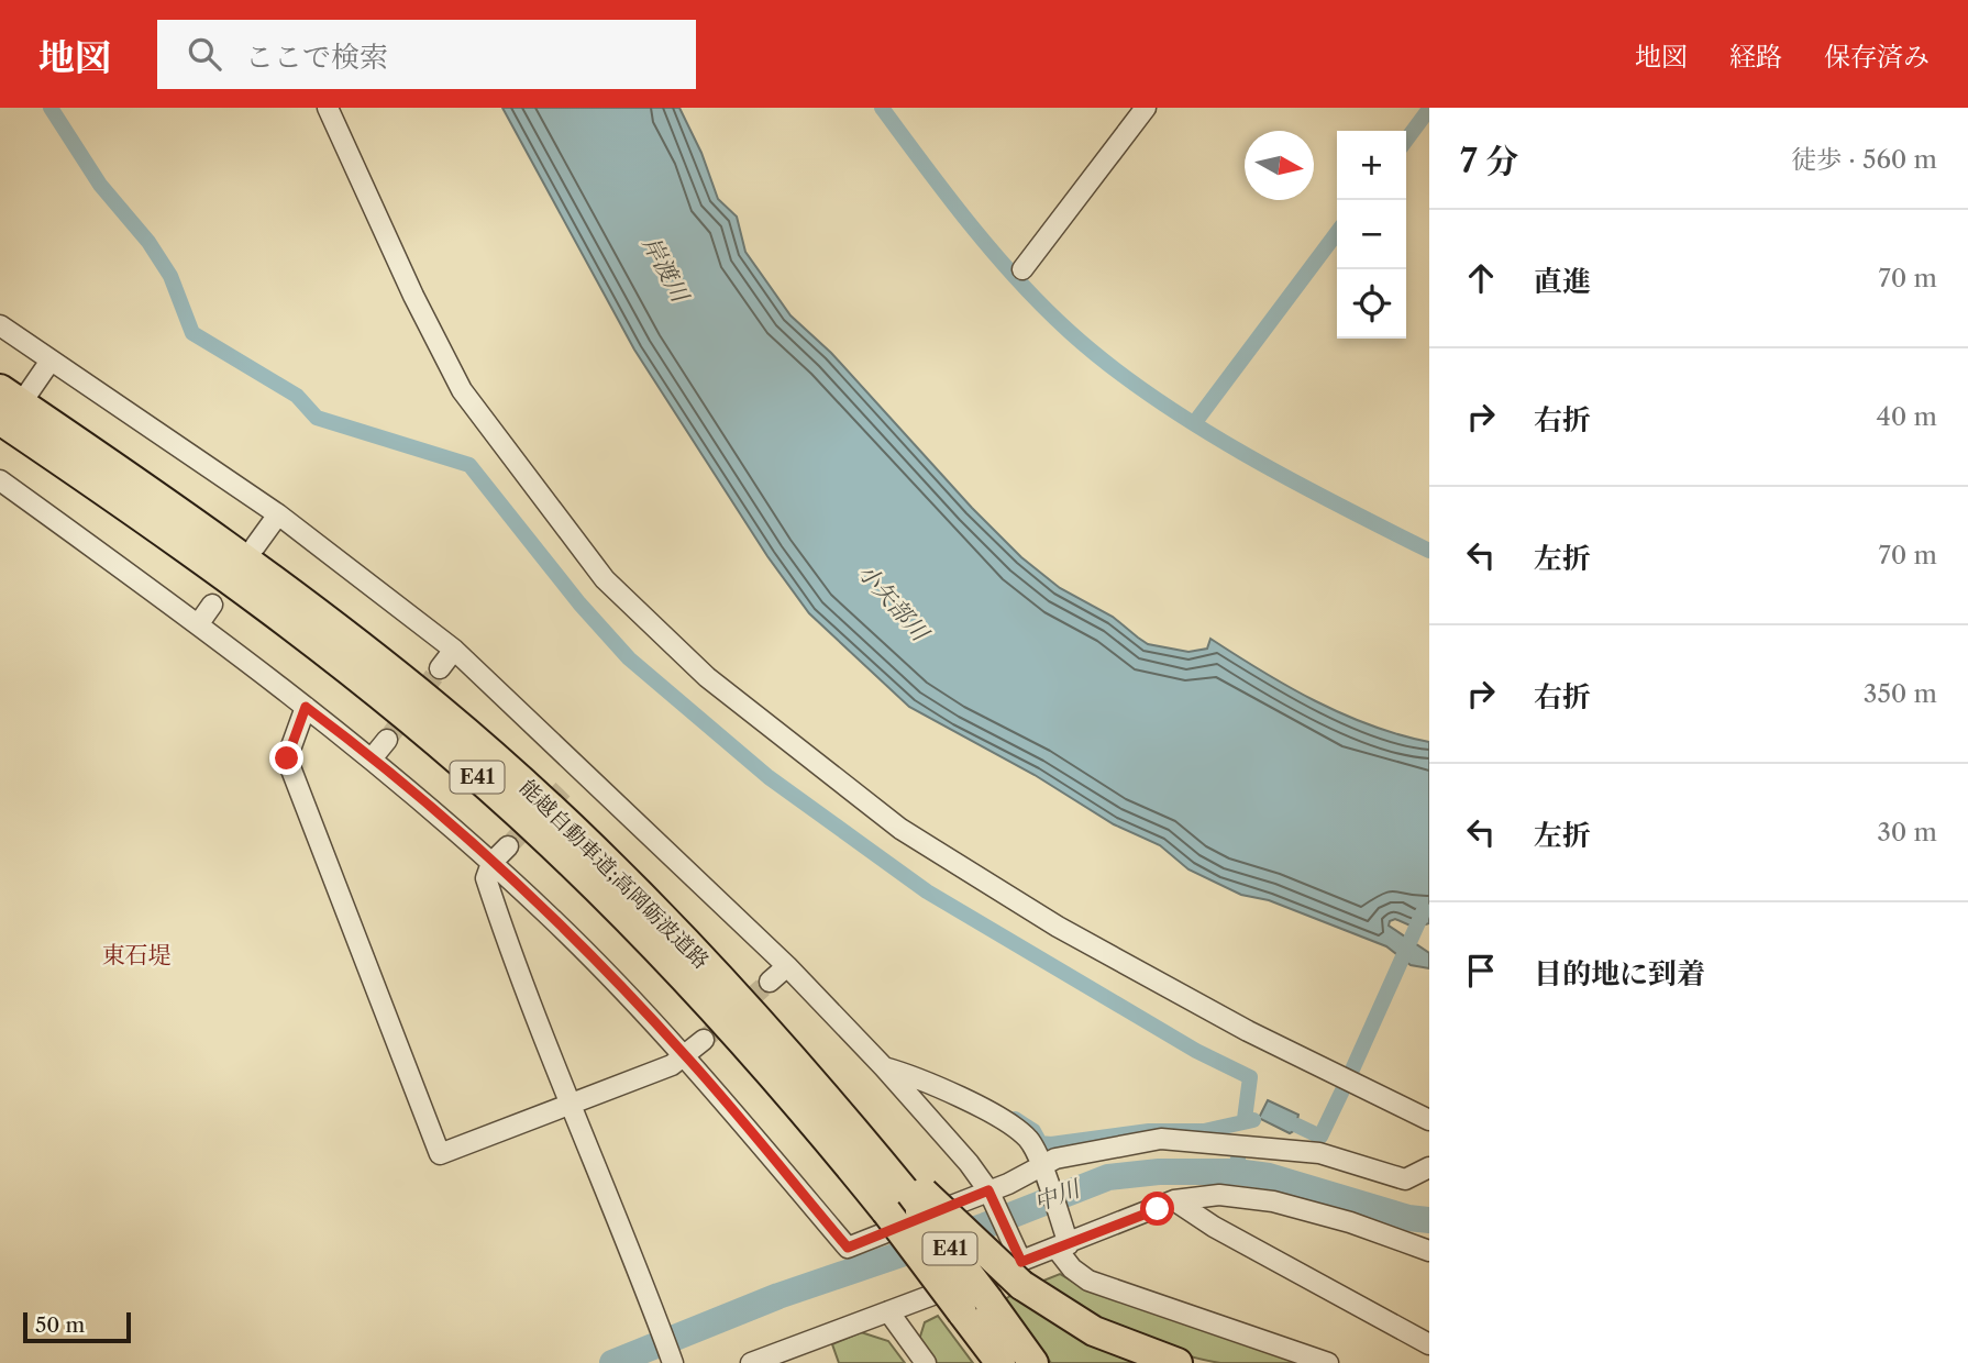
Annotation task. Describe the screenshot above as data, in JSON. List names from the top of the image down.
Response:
{
  "streets": {
    "highway": ["E41", "能越自動車道;高岡砺波道路"]
  },
  "districts": ["東石堤"],
  "water": ["岸渡川", "小矢部川", "中川"],
  "scale_bar": "50 m",
  "north": "right",
  "page": {
    "header": "地図",
    "search": "ここで検索",
    "nav": ["地図", "経路", "保存済み"],
    "heading": ["7 分", "徒歩 · 560 m"],
    "map_buttons": ["+", "−"],
    "list": [
      ["直進", "70 m"],
      ["右折", "40 m"],
      ["左折", "70 m"],
      ["右折", "350 m"],
      ["左折", "30 m"],
      "目的地に到着"
    ],
    "scale": "50 m"
  }
}
